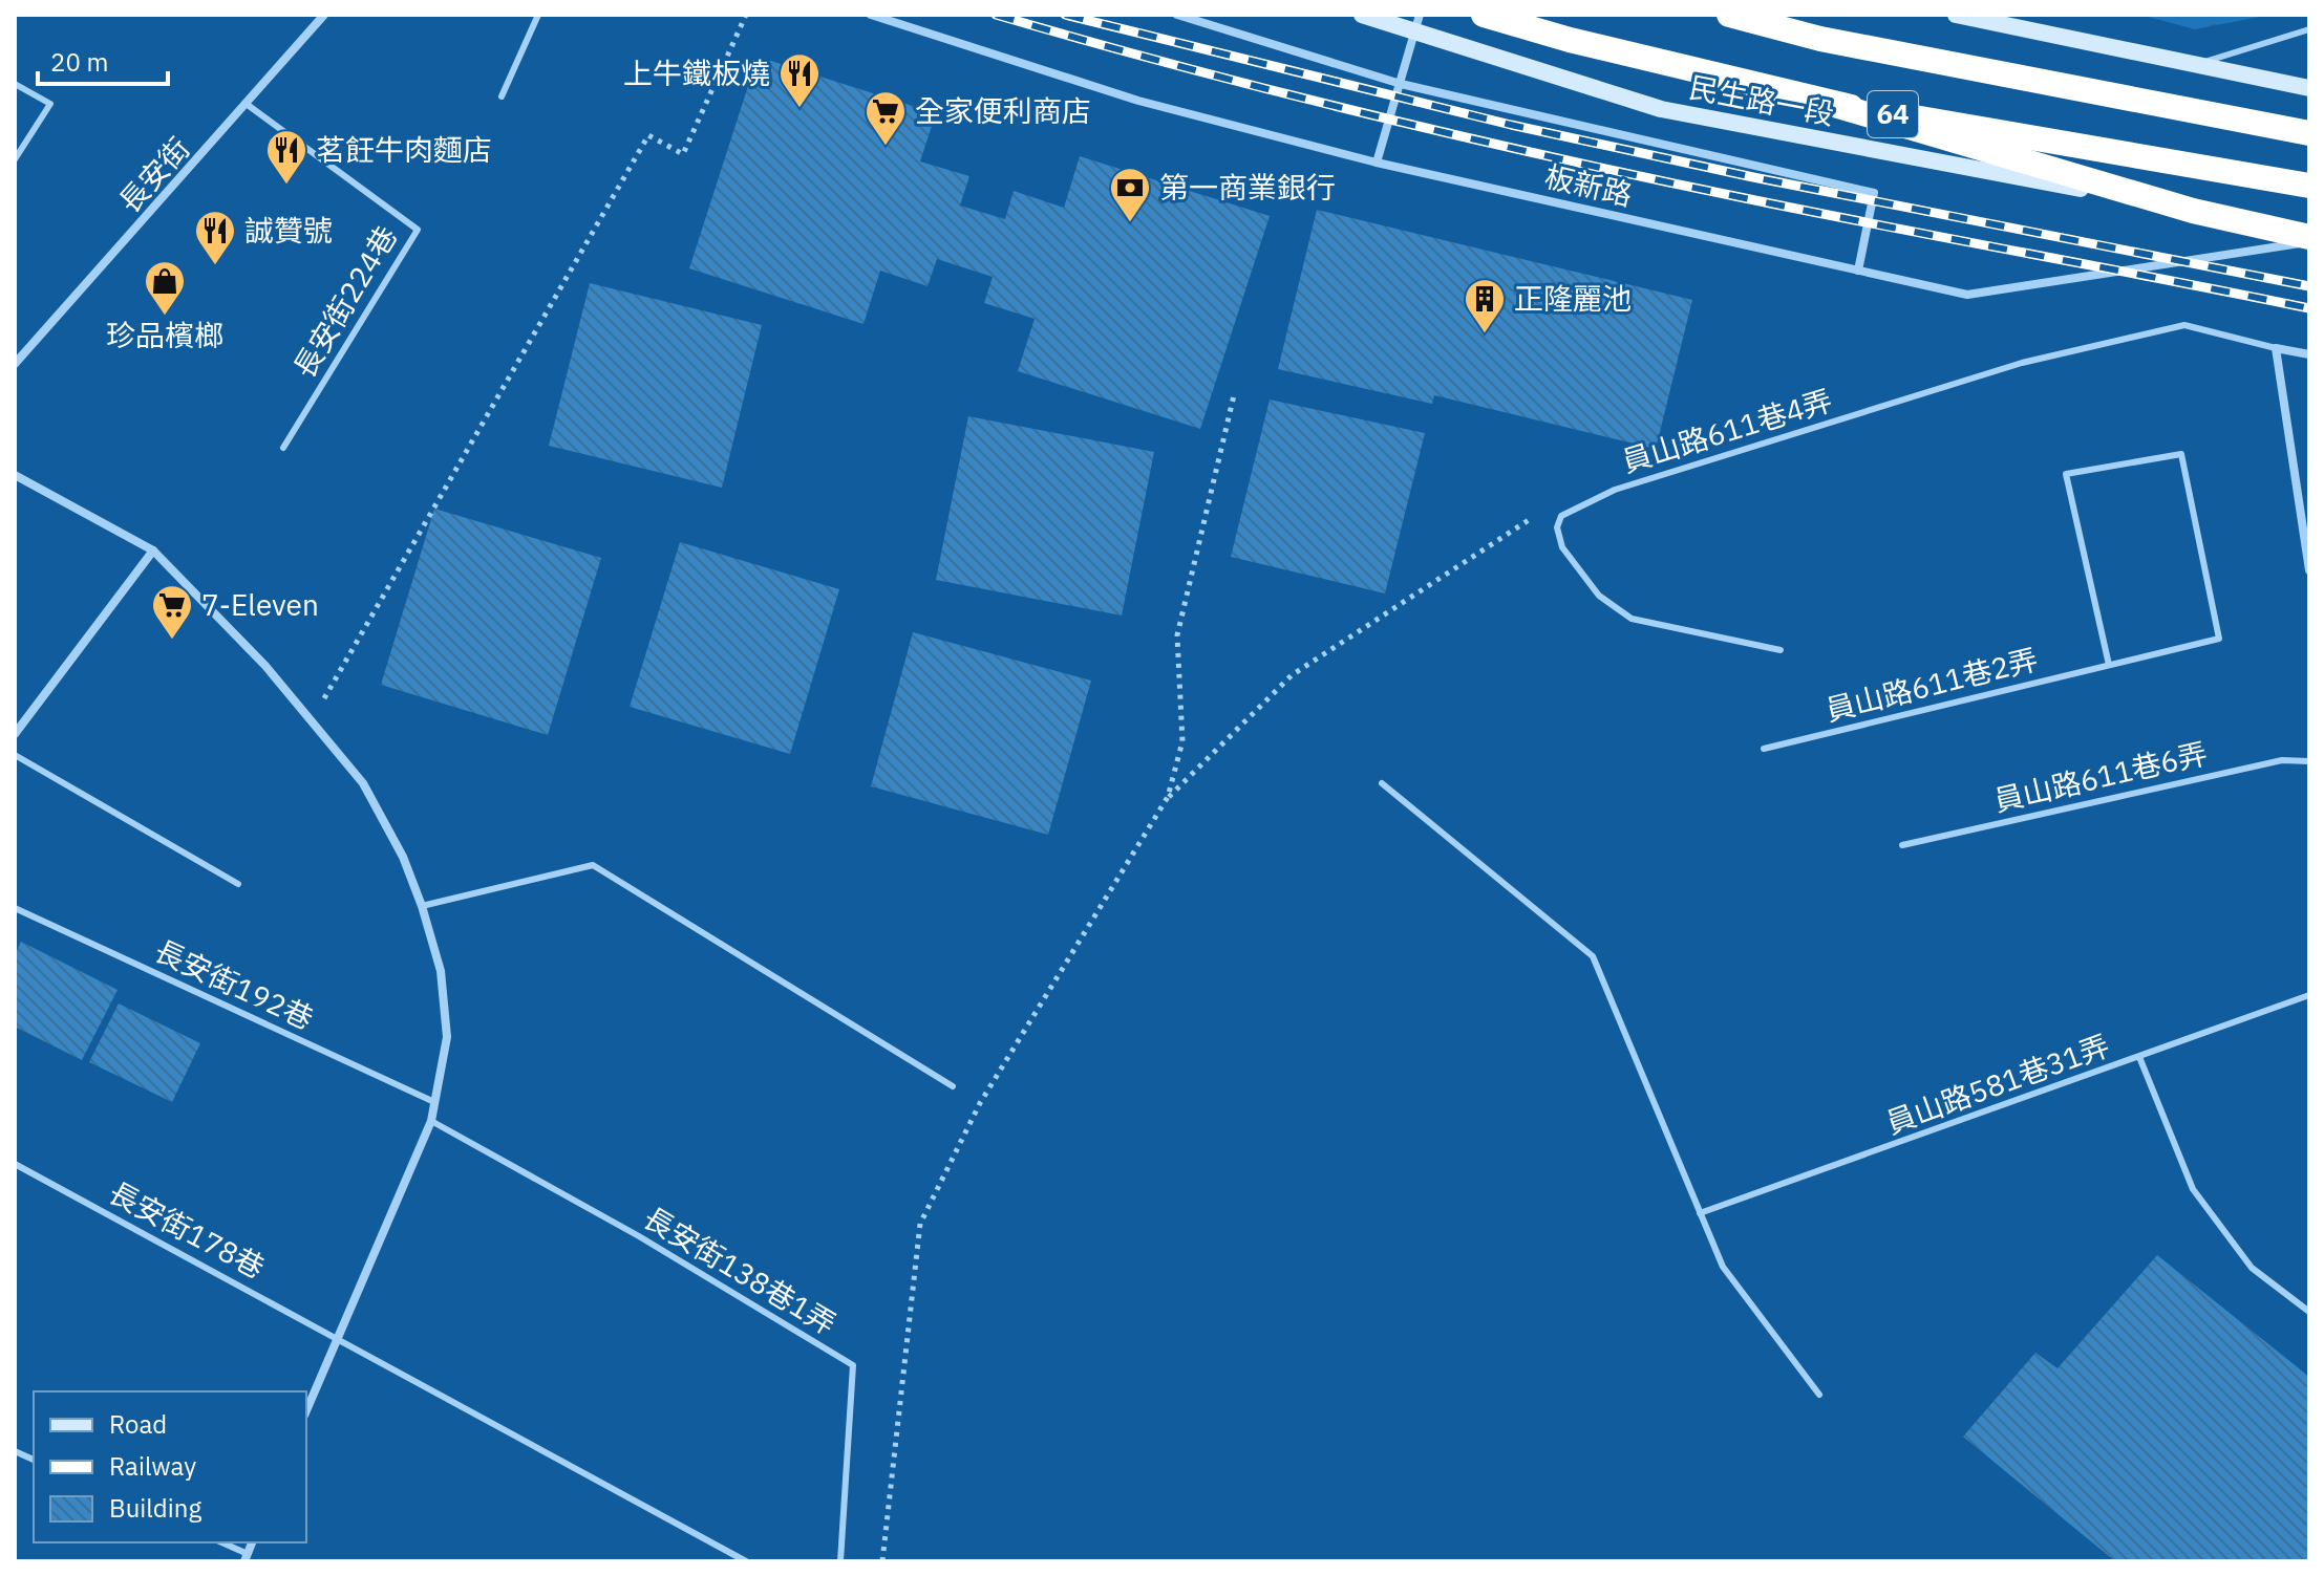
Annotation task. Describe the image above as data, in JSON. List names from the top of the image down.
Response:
{
  "streets": {
    "highway": ["64"],
    "main road": ["民生路一段"],
    "street": ["長安街", "板新路"],
    "lane": [
      "長安街224巷",
      "員山路611巷4弄",
      "員山路611巷2弄",
      "員山路611巷6弄",
      "長安街192巷",
      "員山路581巷31弄",
      "長安街178巷",
      "長安街138巷1弄"
    ]
  },
  "crossings": [
    ["民生路一段", "板新路"],
    ["長安街", "長安街224巷"]
  ],
  "places": {
    "restaurant": ["上牛鐵板燒", "茗飪牛肉麵店", "誠贊號"],
    "supermarket": ["全家便利商店", "7-Eleven"],
    "bank": ["第一商業銀行"],
    "shop": ["珍品檳榔"],
    "building": ["正隆麗池"]
  },
  "legend": ["Road", "Railway", "Building"],
  "scale_bar": "20 m"
}
